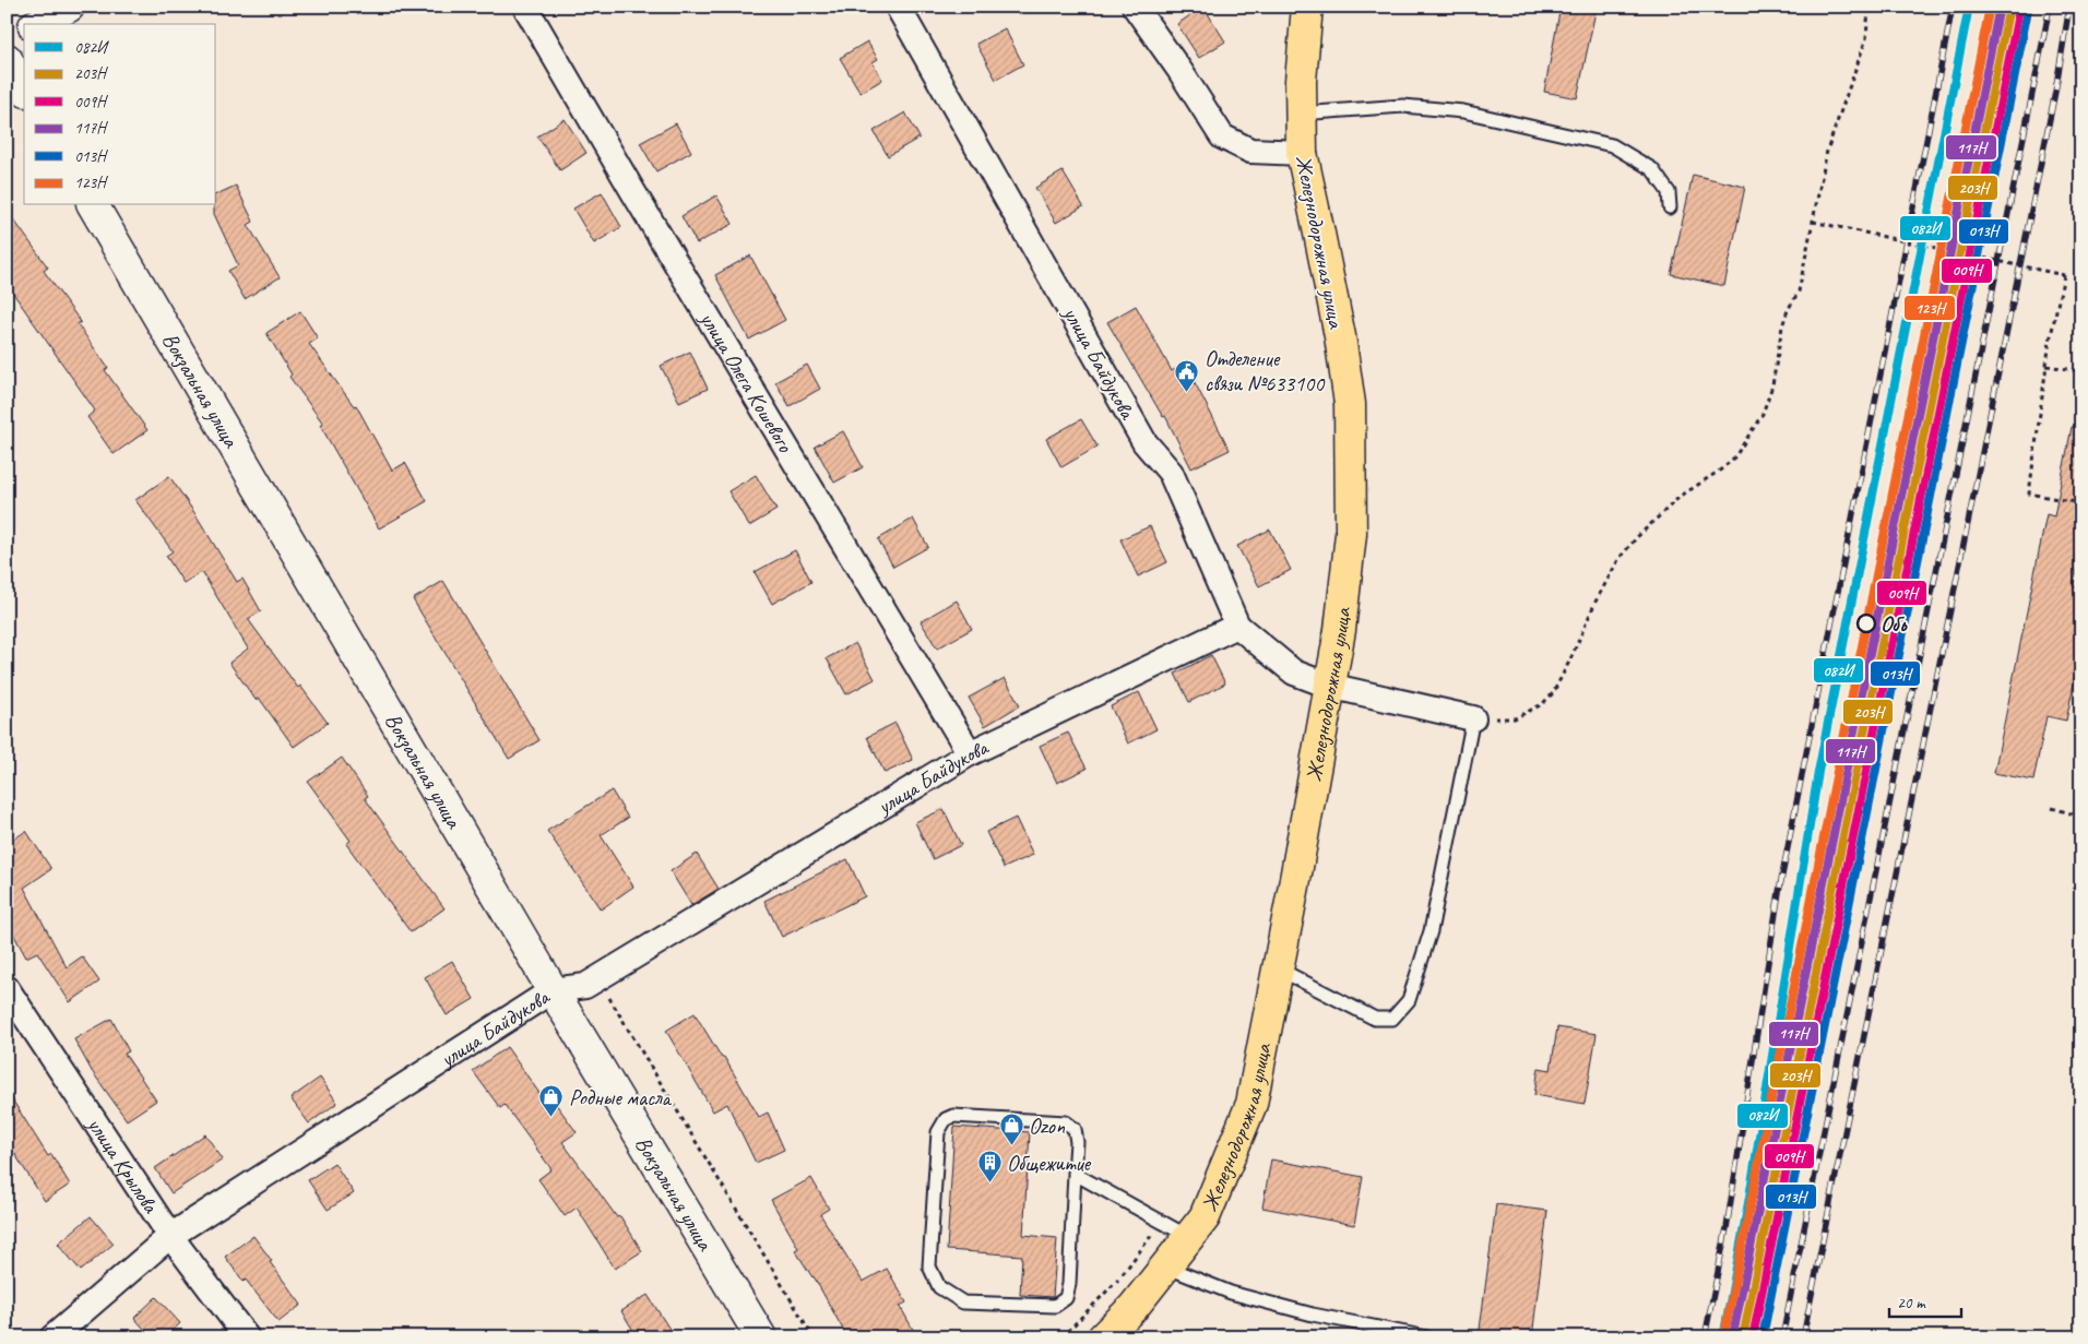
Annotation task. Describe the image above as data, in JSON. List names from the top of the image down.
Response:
{
  "streets": {
    "main road": ["Железнодорожная улица"],
    "street": [
      "улица Байдукова",
      "улица Олега Кошевого",
      "Вокзальная улица",
      "улица Крылова"
    ]
  },
  "crossings": [
    ["улица Байдукова", "улица Олега Кошевого"],
    ["улица Байдукова", "Вокзальная улица"],
    ["улица Байдукова", "улица Крылова"]
  ],
  "places": {
    "public building": ["Отделение связи №633100"],
    "other": ["Обь"],
    "shop": ["Родные масла", "Ozon"],
    "building": ["Общежитие"]
  },
  "lines": [
    "transit line 082И",
    "transit line 203Н",
    "transit line 117Н",
    "transit line 123Н",
    "transit line 009Н",
    "transit line 013Н"
  ],
  "legend": [
    "082И",
    "203Н",
    "009Н",
    "117Н",
    "013Н",
    "123Н"
  ],
  "scale_bar": "20 m"
}
